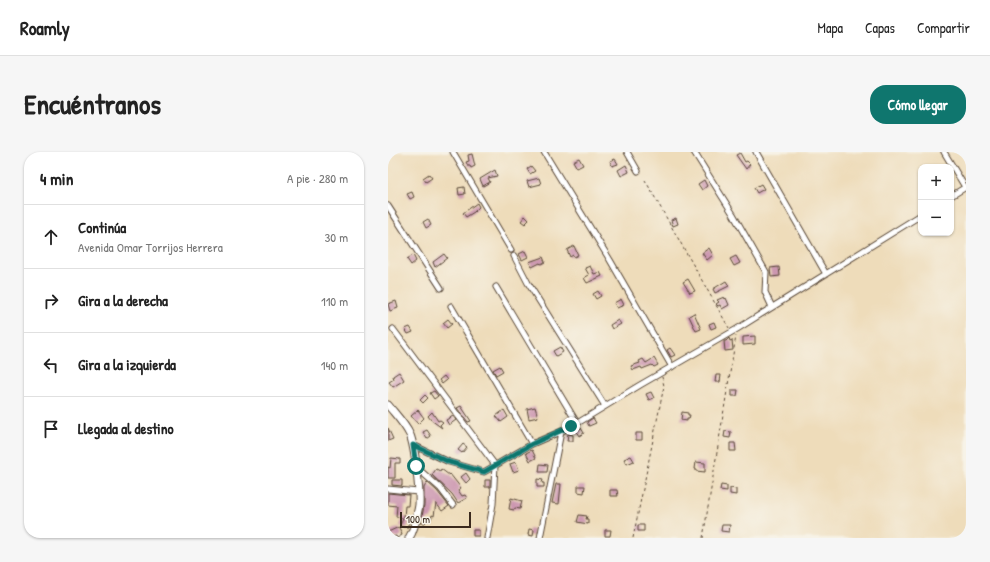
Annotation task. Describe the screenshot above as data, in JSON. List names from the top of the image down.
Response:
{
  "scale_bar": "100 m",
  "page": {
    "header": "Roamly",
    "nav": ["Mapa", "Capas", "Compartir"],
    "title": "Encuéntranos",
    "buttons": "Cómo llegar",
    "heading": ["4 min", "A pie · 280 m"],
    "map_buttons": ["+", "−"],
    "list": [
      ["Continúa", "Avenida Omar Torrijos Herrera", "30 m"],
      ["Gira a la derecha", "110 m"],
      ["Gira a la izquierda", "140 m"],
      "Llegada al destino"
    ],
    "scale": "100 m"
  }
}
